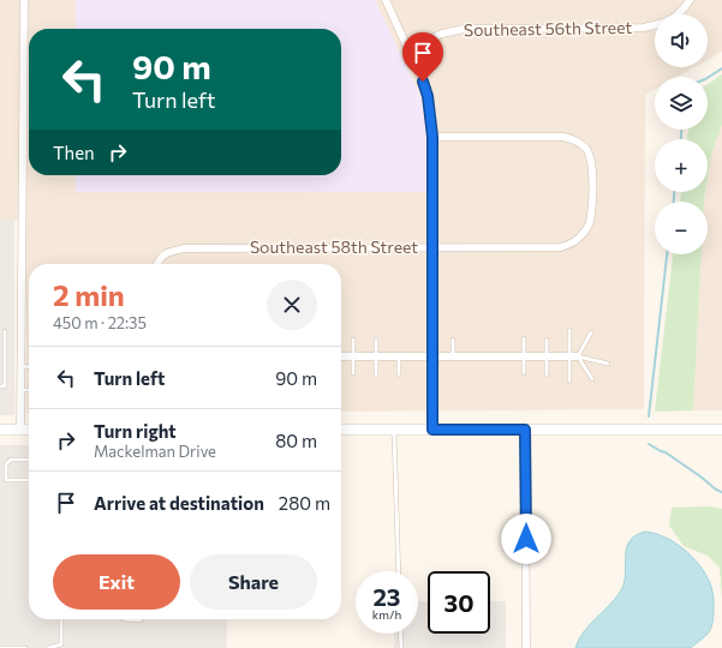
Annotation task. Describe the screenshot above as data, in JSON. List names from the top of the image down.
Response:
{
  "streets": {
    "street": ["Southeast 56th Street", "Southeast 58th Street"]
  },
  "page": {
    "map_buttons": ["+", "−"],
    "turn": ["90 m", "Turn left"],
    "then": "Then",
    "heading": ["2 min", "450 m · 22:35"],
    "list": [
      {
        "name": "Turn left",
        "value": "90 m"
      },
      {
        "name": "Turn right",
        "note": "Mackelman Drive",
        "value": "80 m"
      },
      {
        "name": "Arrive at destination",
        "value": "280 m"
      }
    ],
    "buttons": ["Exit", "Share"],
    "speed": "23 km/h",
    "limit": "30"
  }
}
